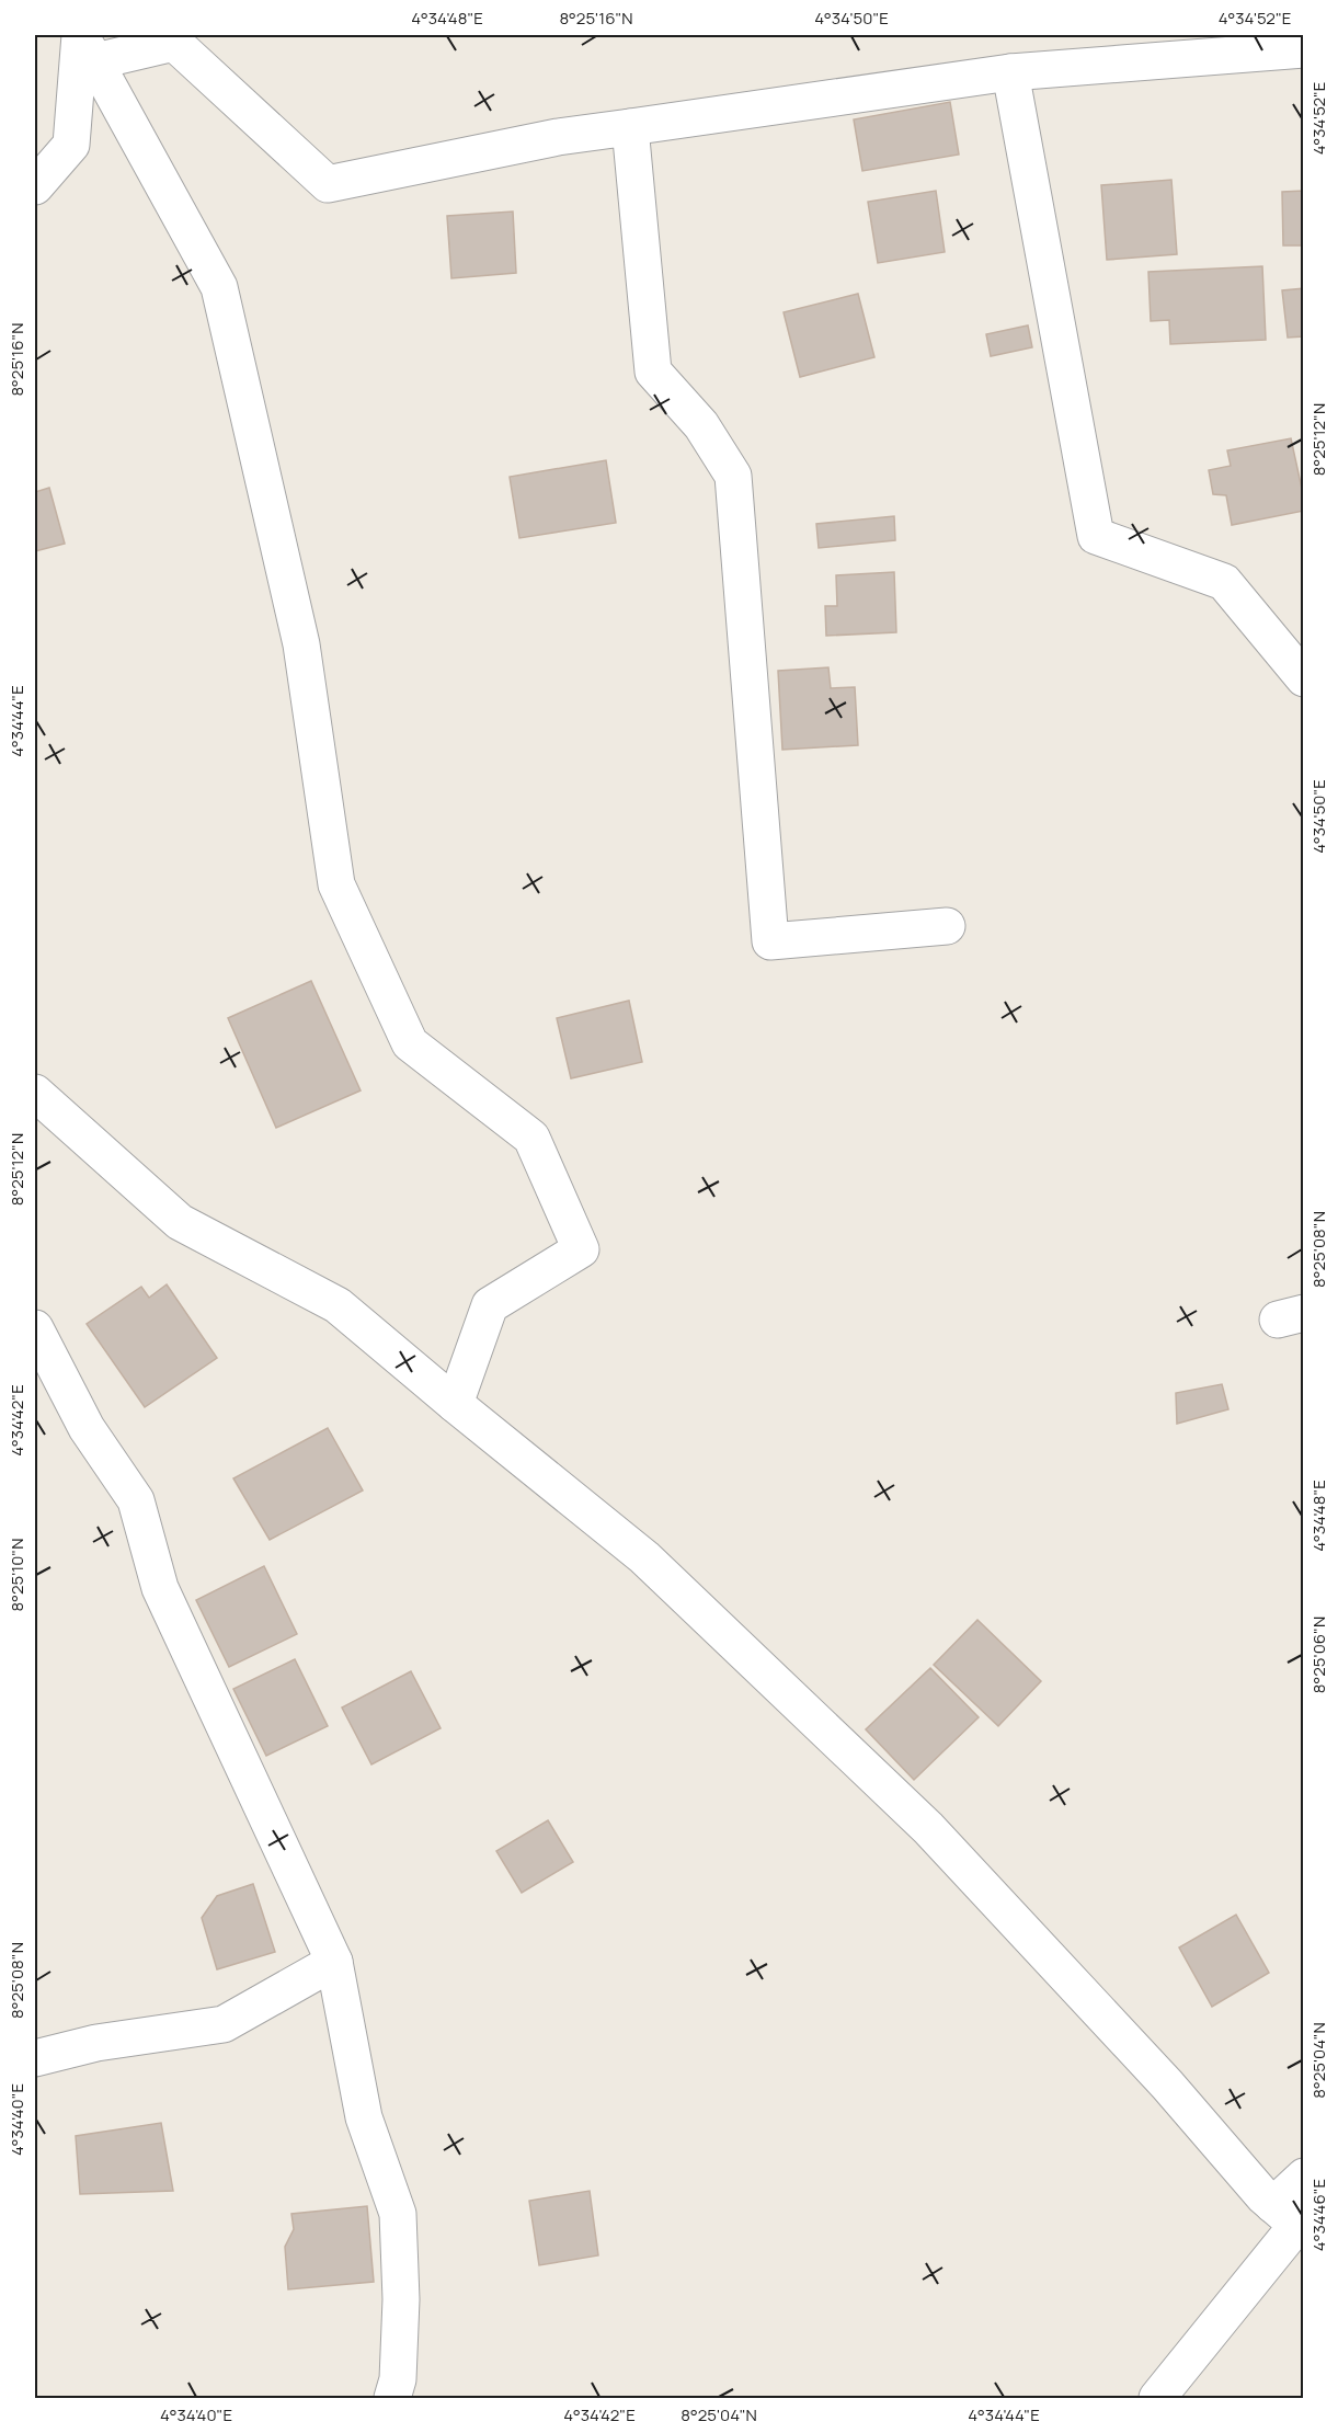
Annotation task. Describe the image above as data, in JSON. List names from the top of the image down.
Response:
{
  "coordinates": [
    "4°34'48\"E",
    "8°25'16\"N",
    "4°34'50\"E",
    "4°34'52\"E",
    "8°25'12\"N",
    "4°34'44\"E",
    "8°25'08\"N",
    "4°34'42\"E",
    "8°25'10\"N",
    "8°25'06\"N",
    "8°25'04\"N",
    "4°34'40\"E",
    "4°34'46\"E"
  ]
}
